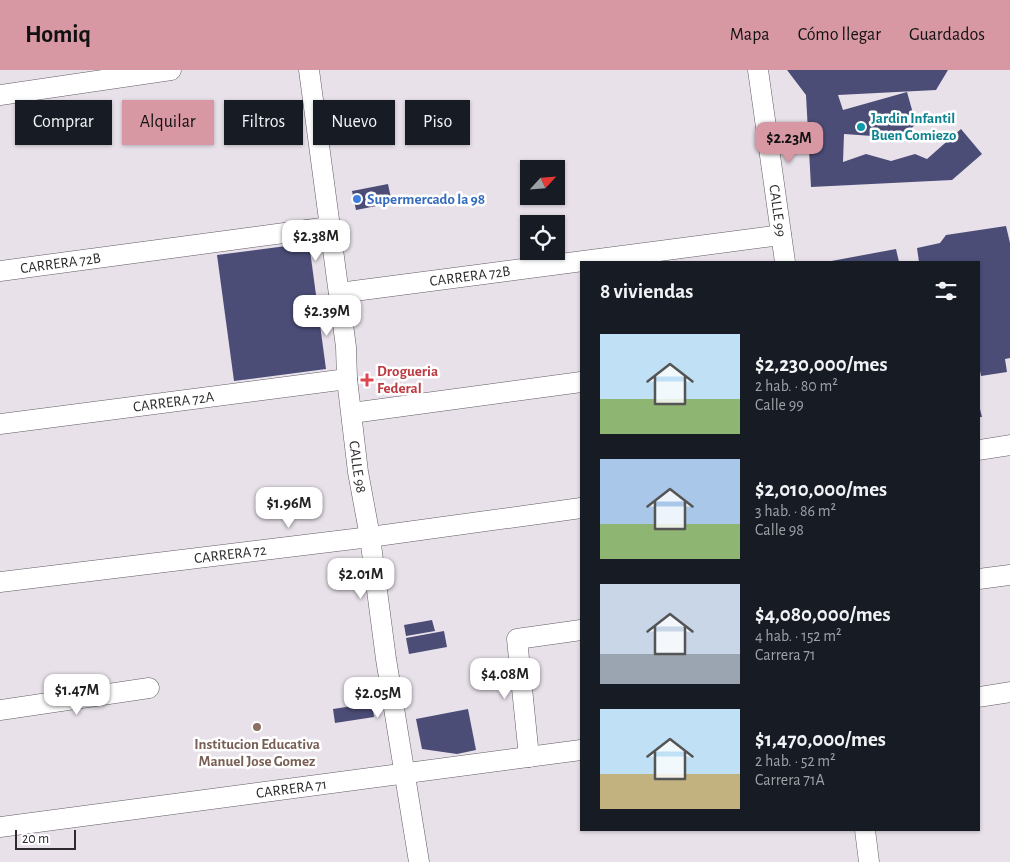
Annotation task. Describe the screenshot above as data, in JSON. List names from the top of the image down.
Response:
{
  "streets": {
    "street": [
      "CALLE 99",
      "CARRERA 72B",
      "CARRERA 72A",
      "CALLE 98",
      "CARRERA 72",
      "CARRERA 71"
    ]
  },
  "crossings": [
    ["CALLE 99", "CARRERA 72B"],
    ["CARRERA 72B", "CALLE 98"],
    ["CARRERA 72A", "CALLE 98"],
    ["CALLE 98", "CARRERA 72"],
    ["CALLE 98", "CARRERA 71"]
  ],
  "places": {
    "other": ["Jardin Infantil Buen Comiezo", "Supermercado la 98", "Institucion Educativa Manuel Jose Gomez"],
    "health": ["Drogueria Federal"]
  },
  "scale_bar": "20 m",
  "north": "top right",
  "page": {
    "header": "Homiq",
    "nav": ["Mapa", "Cómo llegar", "Guardados"],
    "chip": [
      "Comprar",
      "Alquilar",
      "Filtros",
      "Nuevo",
      "Piso"
    ],
    "price": [
      "$2.23M",
      "$2.38M",
      "$2.39M",
      "$1.96M",
      "$2.01M",
      "$4.08M",
      "$1.47M",
      "$2.05M"
    ],
    "heading": "8 viviendas",
    "list": [
      {
        "name": "$2,230,000/mes",
        "note": "2 hab. · 80 m² · Calle 99"
      },
      {
        "name": "$2,010,000/mes",
        "note": "3 hab. · 86 m² · Calle 98"
      },
      {
        "name": "$4,080,000/mes",
        "note": "4 hab. · 152 m² · Carrera 71"
      },
      {
        "name": "$1,470,000/mes",
        "note": "2 hab. · 52 m² · Carrera 71A"
      }
    ],
    "scale": "20 m"
  }
}
